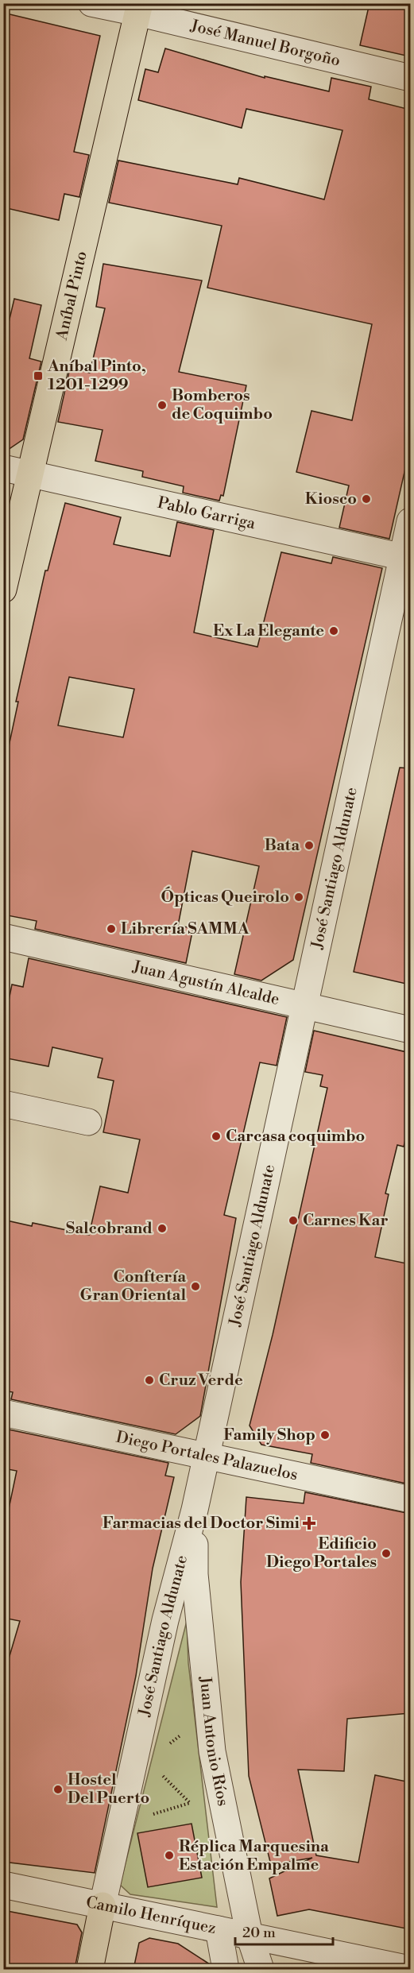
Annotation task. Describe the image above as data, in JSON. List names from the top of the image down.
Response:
{
  "streets": {
    "main road": ["Aníbal Pinto", "José Santiago Aldunate"],
    "street": [
      "José Manuel Borgoño",
      "Pablo Garriga",
      "Juan Agustín Alcalde",
      "Diego Portales Palazuelos",
      "Juan Antonio Ríos",
      "Camilo Henríquez"
    ]
  },
  "crossings": [
    ["José Manuel Borgoño", "Aníbal Pinto"],
    ["Aníbal Pinto", "Pablo Garriga"],
    ["Pablo Garriga", "José Santiago Aldunate"],
    ["José Santiago Aldunate", "Juan Agustín Alcalde"],
    ["José Santiago Aldunate", "Diego Portales Palazuelos"],
    ["José Santiago Aldunate", "Juan Antonio Ríos"],
    ["José Santiago Aldunate", "Camilo Henríquez"],
    ["Juan Antonio Ríos", "Camilo Henríquez"]
  ],
  "places": {
    "transit": ["Aníbal Pinto, 1201-1299"],
    "other": [
      "Bomberos de Coquimbo",
      "Kiosco",
      "Ex La Elegante",
      "Bata",
      "Ópticas Queirolo",
      "Librería SAMMA",
      "Carcasa coquimbo",
      "Carnes Kar",
      "Salcobrand",
      "Conftería Gran Oriental",
      "Cruz Verde",
      "Family Shop",
      "Edificio Diego Portales",
      "Hostel Del Puerto",
      "Réplica Marquesina Estación Empalme"
    ],
    "health": ["Farmacias del Doctor Simi"]
  },
  "scale_bar": "20 m"
}
